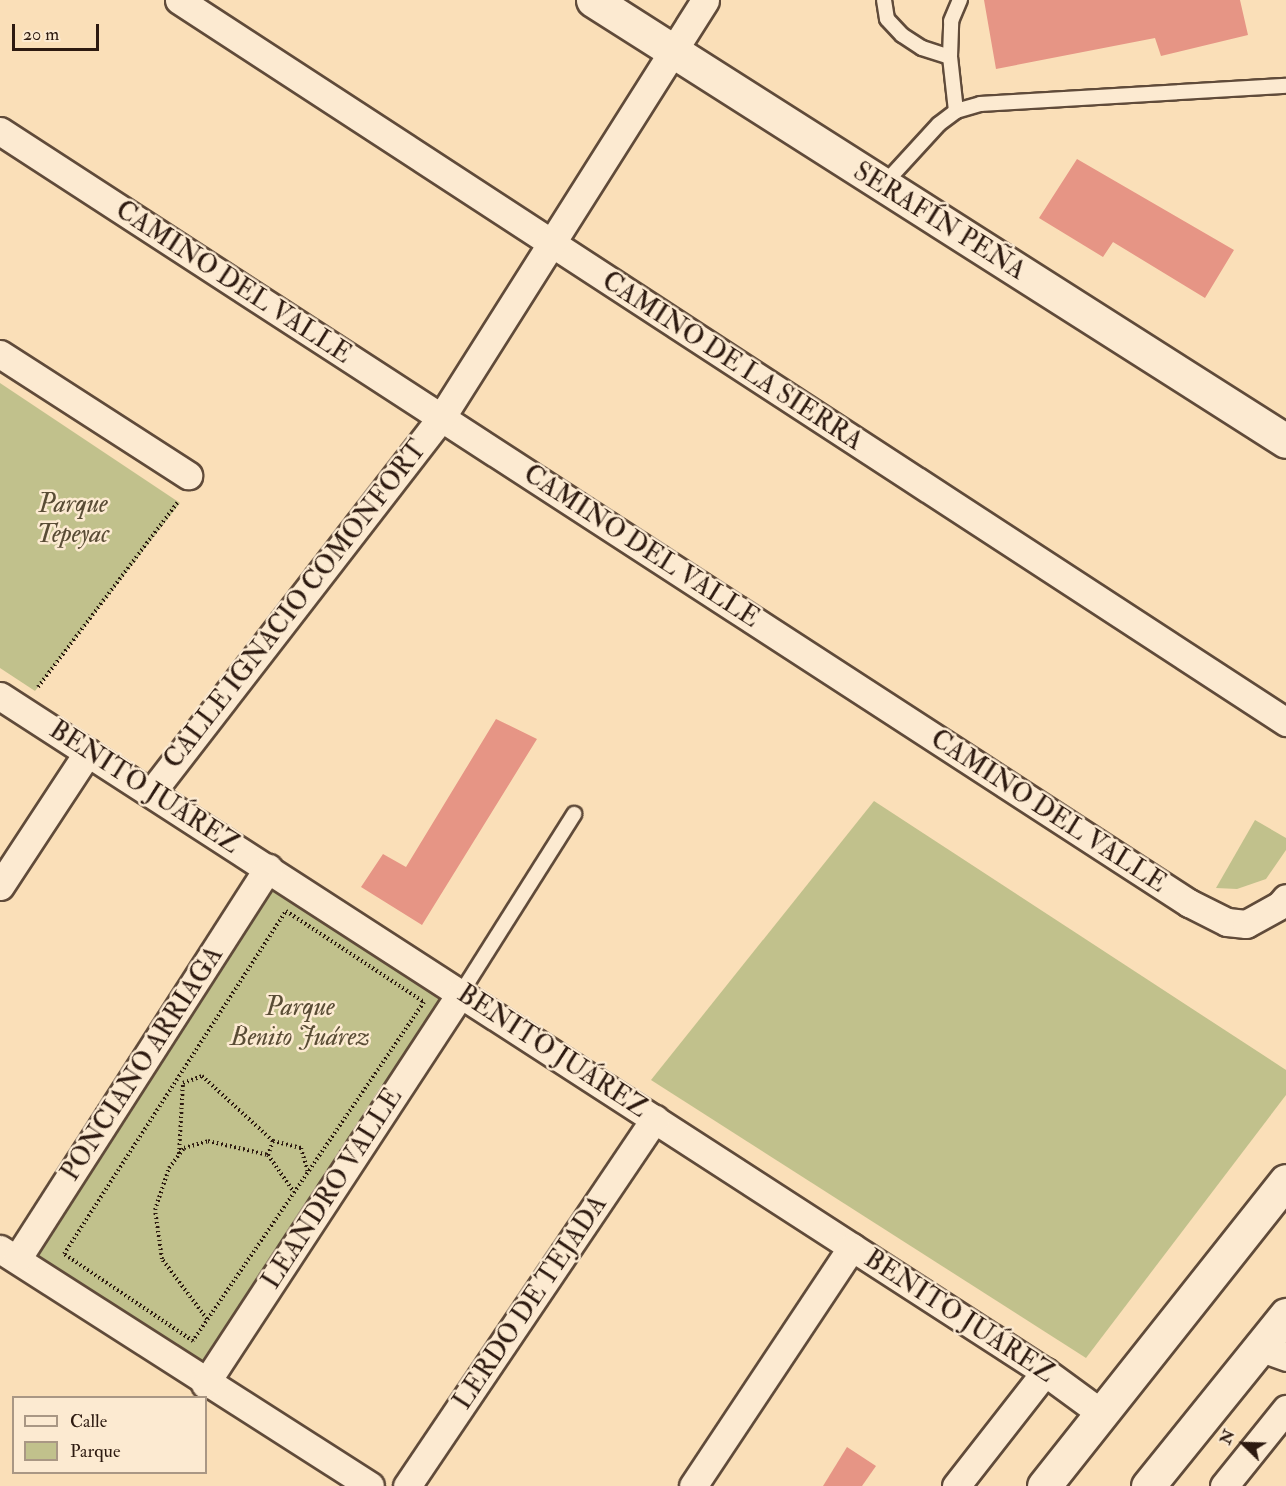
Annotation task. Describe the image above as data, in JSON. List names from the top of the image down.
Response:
{
  "streets": {
    "main road": ["SERAFÍN PEÑA"],
    "street": [
      "CAMINO DEL VALLE",
      "CAMINO DE LA SIERRA",
      "CALLE IGNACIO COMONFORT",
      "BENITO JUÁREZ",
      "PONCIANO ARRIAGA",
      "LEANDRO VALLE",
      "LERDO DE TEJADA"
    ]
  },
  "crossings": [
    ["SERAFÍN PEÑA", "CALLE IGNACIO COMONFORT"],
    ["CAMINO DEL VALLE", "CALLE IGNACIO COMONFORT"],
    ["CAMINO DE LA SIERRA", "CALLE IGNACIO COMONFORT"],
    ["CALLE IGNACIO COMONFORT", "BENITO JUÁREZ"],
    ["BENITO JUÁREZ", "PONCIANO ARRIAGA"],
    ["BENITO JUÁREZ", "LEANDRO VALLE"],
    ["BENITO JUÁREZ", "LERDO DE TEJADA"]
  ],
  "parks": ["Parque Tepeyac", "Parque Benito Juárez"],
  "legend": ["Calle", "Parque"],
  "scale_bar": "20 m",
  "north": "top left"
}
